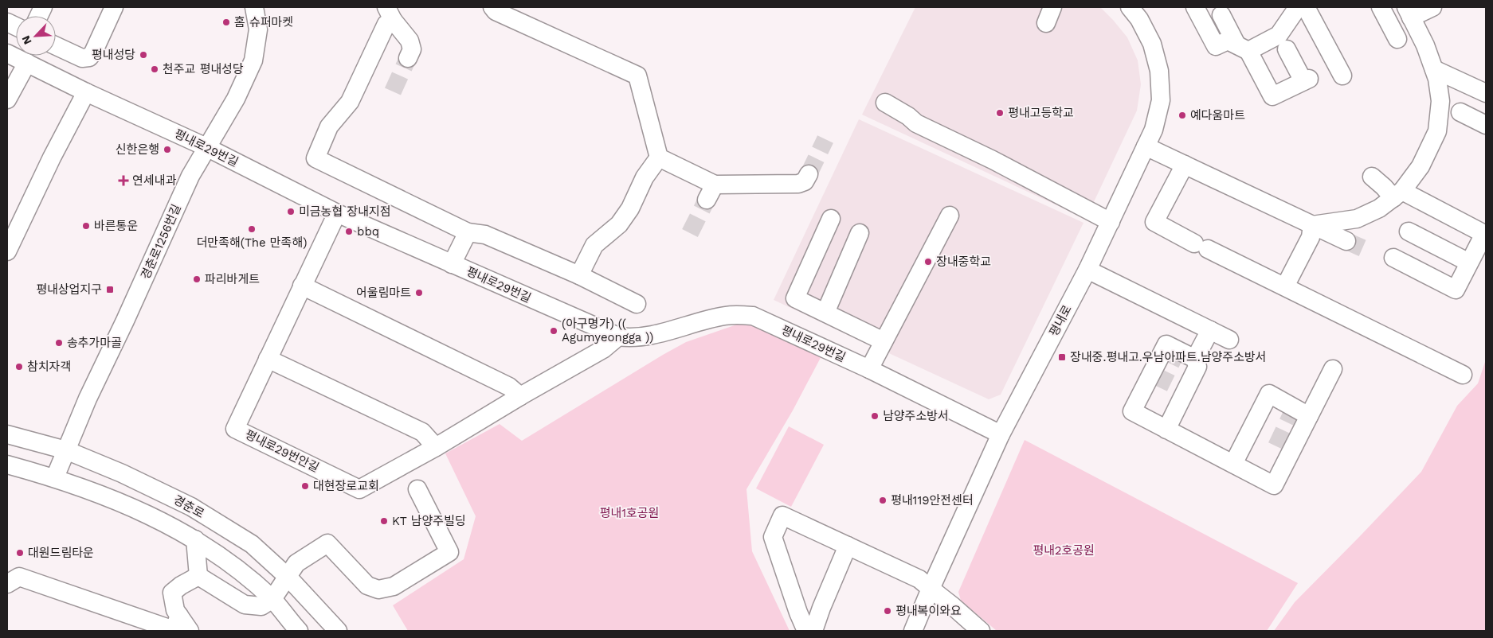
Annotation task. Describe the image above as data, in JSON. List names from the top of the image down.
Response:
{
  "streets": {
    "street": [
      "평내로29번길",
      "경춘로1256번길",
      "평내로",
      "평내로29번안길",
      "경춘로"
    ]
  },
  "crossings": [
    ["평내로29번길", "경춘로1256번길"],
    ["평내로29번길", "평내로"],
    ["평내로29번길", "평내로29번안길"],
    ["경춘로1256번길", "경춘로"]
  ],
  "parks": ["평내1호공원", "평내2호공원"],
  "places": {
    "other": [
      "홈 슈퍼마켓",
      "평내성당",
      "천주교 평내성당",
      "평내고등학교",
      "예다움마트",
      "신한은행",
      "미금농협 장내지점",
      "바른통운",
      "더만족해(The 만족해)",
      "bbq",
      "장내중학교",
      "파리바게트",
      "어울림마트",
      "(아구명가) (( Agumyeongga ))",
      "송추가마골",
      "참치자객",
      "남양주소방서",
      "대현장로교회",
      "평내119안전센터",
      "KT 남양주빌딩",
      "대원드림타운",
      "평내복이와요"
    ],
    "health": ["연세내과"],
    "transit": ["평내상업지구", "장내중.평내고.우남아파트.남양주소방서"]
  },
  "north": "bottom left"
}
